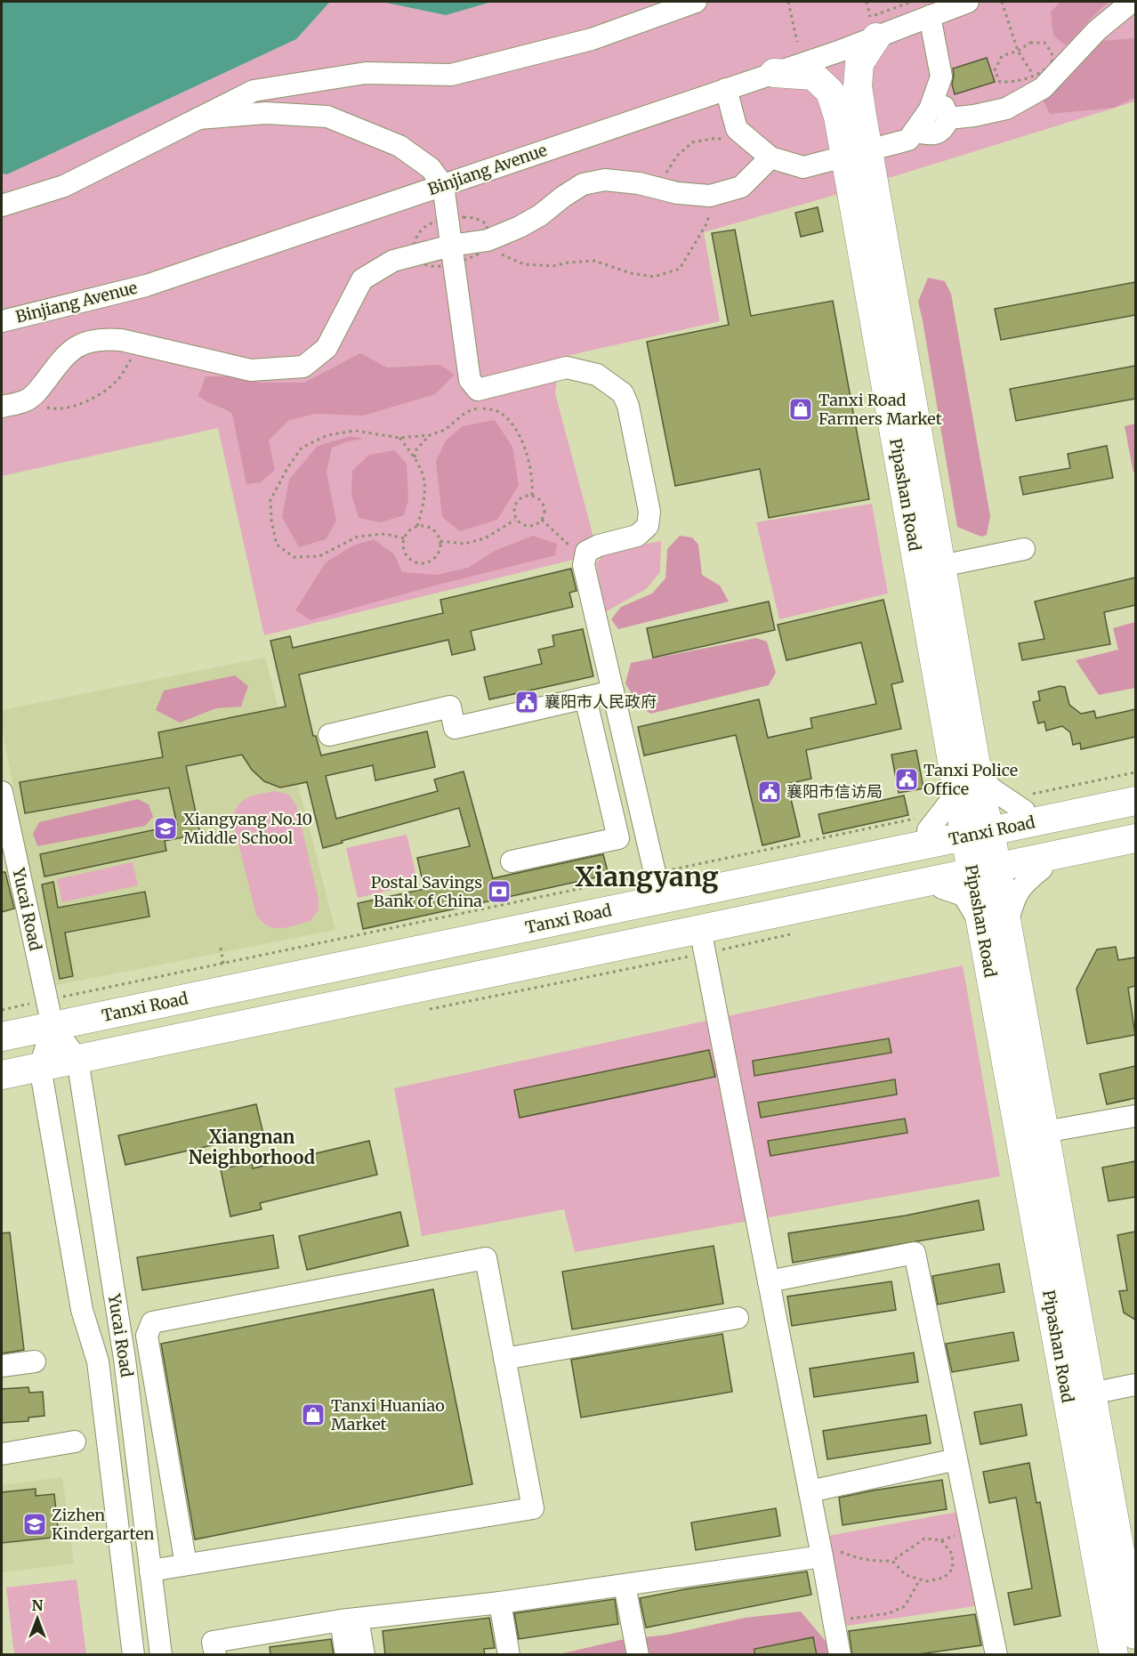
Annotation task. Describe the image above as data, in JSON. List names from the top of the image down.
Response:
{
  "streets": {
    "main road": ["Pipashan Road", "Tanxi Road"],
    "street": ["Binjiang Avenue", "Yucai Road"]
  },
  "crossings": [
    ["Binjiang Avenue", "Pipashan Road"],
    ["Pipashan Road", "Tanxi Road"],
    ["Tanxi Road", "Yucai Road"]
  ],
  "districts": ["Xiangyang", "Xiangnan Neighborhood"],
  "places": {
    "shop": ["Tanxi Road Farmers Market", "Tanxi Huaniao Market"],
    "public building": ["襄阳市人民政府", "Tanxi Police Office", "襄阳市信访局"],
    "school or university": ["Xiangyang No.10 Middle School", "Zizhen Kindergarten"],
    "bank": ["Postal Savings Bank of China"]
  },
  "north": "top"
}
